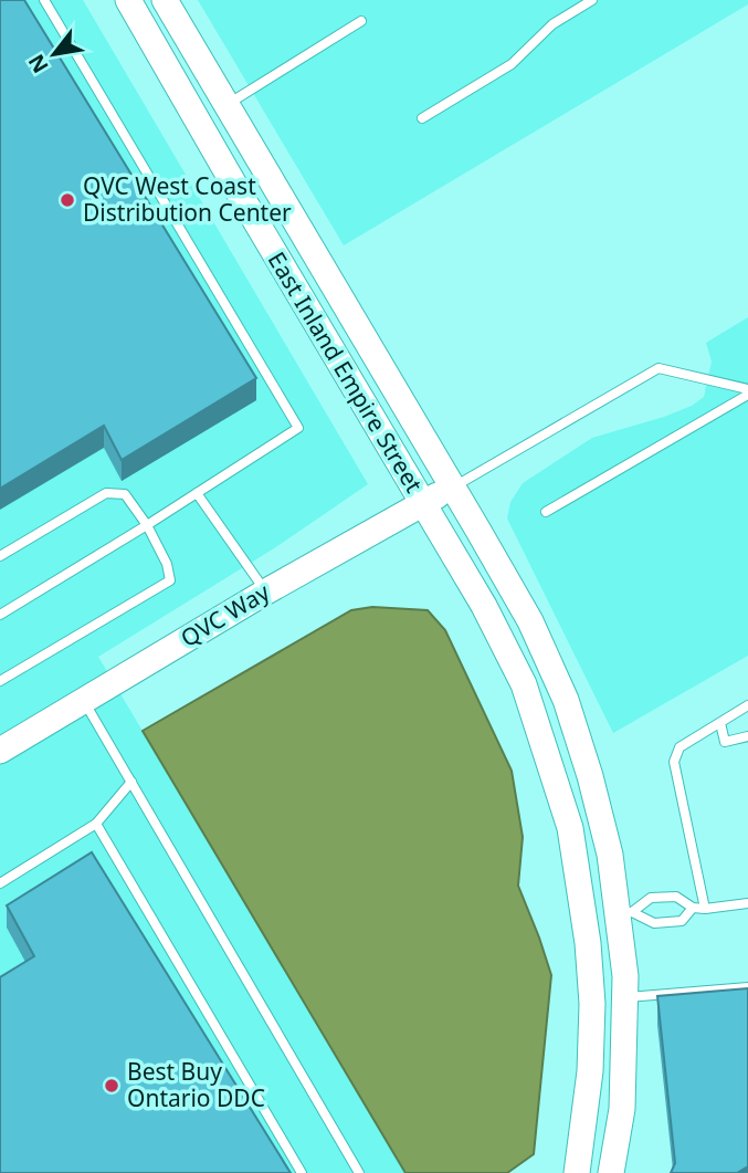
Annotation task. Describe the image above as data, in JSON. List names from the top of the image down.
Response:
{
  "streets": {
    "main road": ["East Inland Empire Street", "QVC Way"]
  },
  "crossings": [
    ["East Inland Empire Street", "QVC Way"]
  ],
  "places": ["QVC West Coast Distribution Center", "Best Buy Ontario DDC"],
  "north": "bottom left"
}
